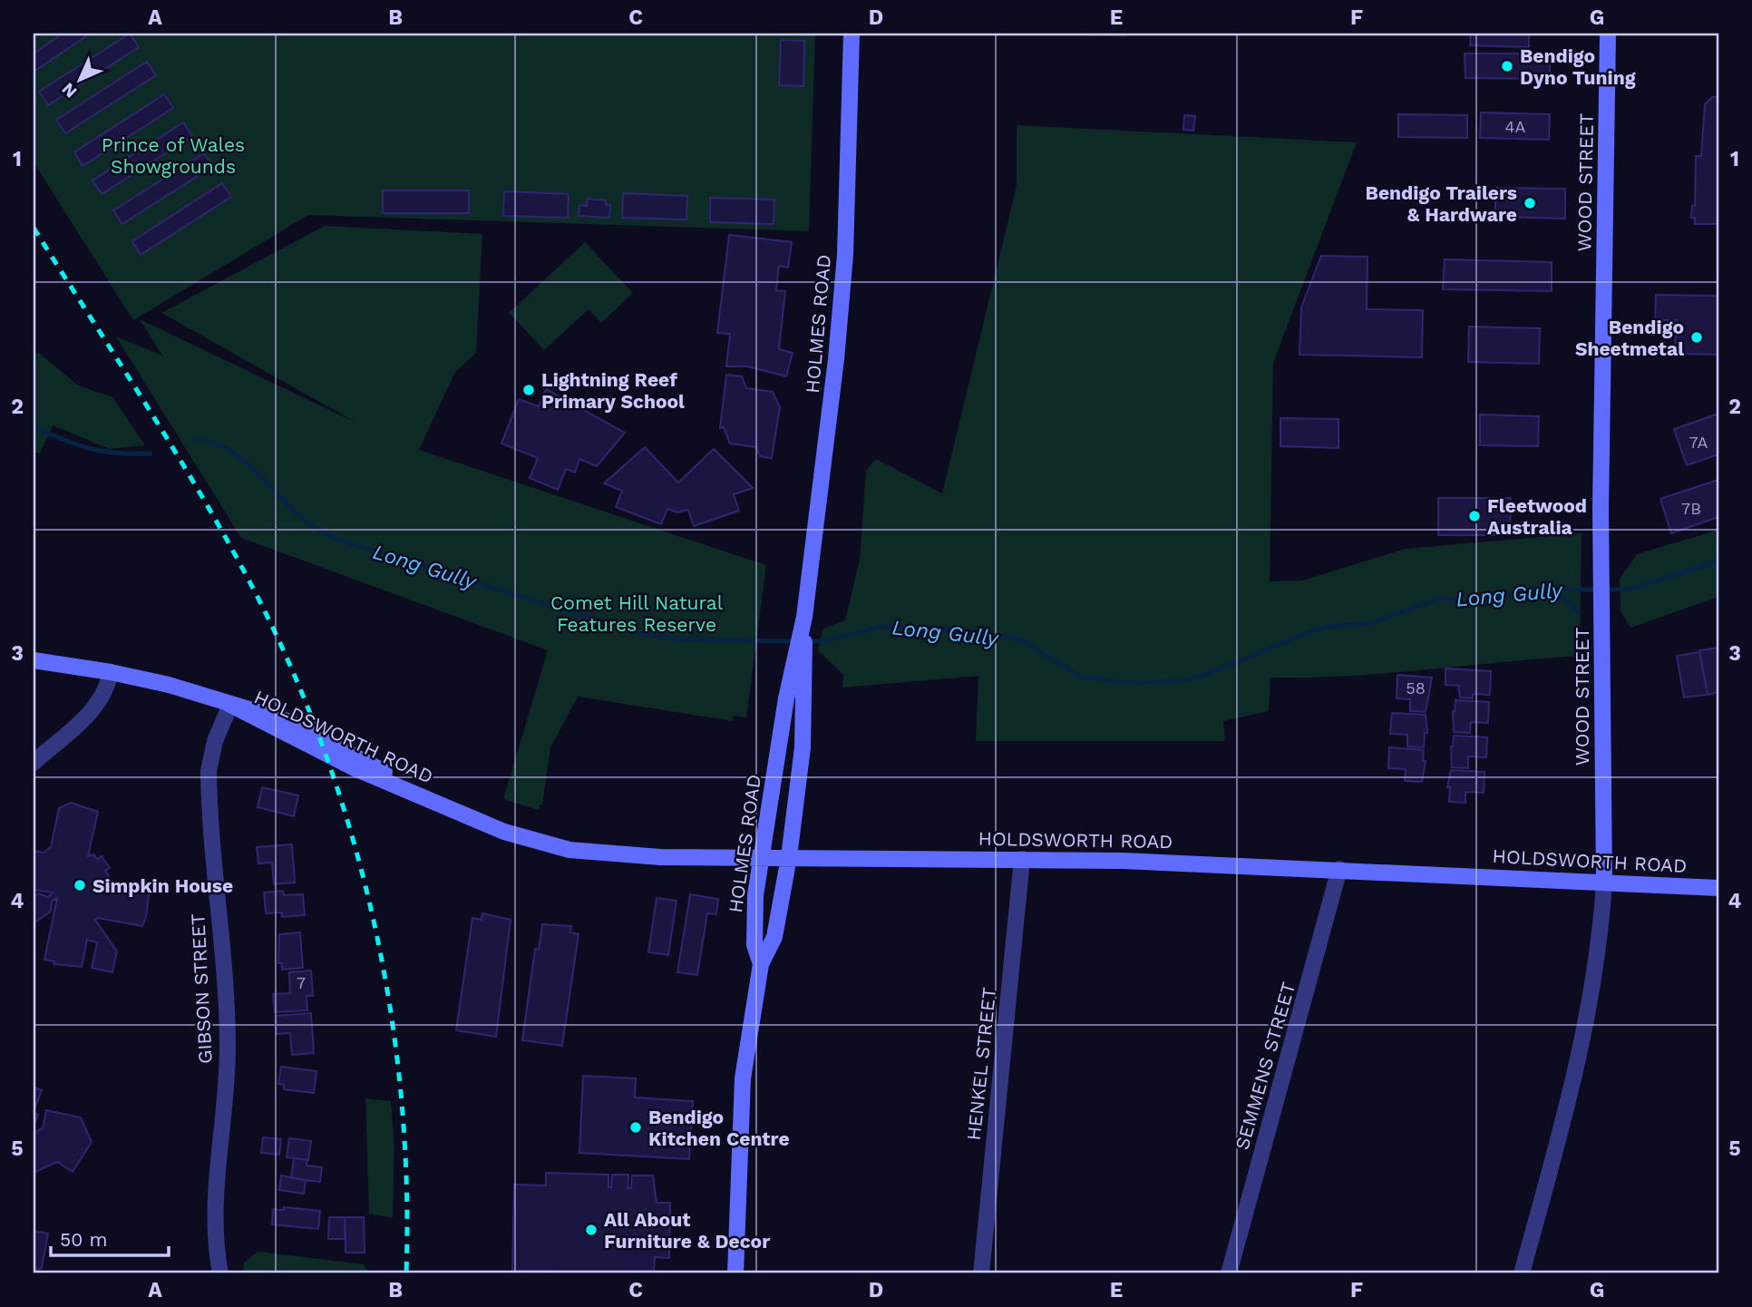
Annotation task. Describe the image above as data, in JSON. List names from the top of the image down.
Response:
{
  "streets": {
    "main road": ["WOOD STREET", "HOLMES ROAD", "HOLDSWORTH ROAD"],
    "street": ["GIBSON STREET", "HENKEL STREET", "SEMMENS STREET"]
  },
  "crossings": [
    ["WOOD STREET", "HOLDSWORTH ROAD"],
    ["HOLMES ROAD", "HOLDSWORTH ROAD"],
    ["HOLDSWORTH ROAD", "GIBSON STREET"],
    ["HOLDSWORTH ROAD", "HENKEL STREET"],
    ["HOLDSWORTH ROAD", "SEMMENS STREET"]
  ],
  "water": ["Long Gully"],
  "parks": ["Prince of Wales Showgrounds", "Comet Hill Natural Features Reserve"],
  "places": [
    "Bendigo Dyno Tuning",
    "Bendigo Trailers & Hardware",
    "Bendigo Sheetmetal",
    "Lightning Reef Primary School",
    "Fleetwood Australia",
    "Simpkin House",
    "Bendigo Kitchen Centre",
    "All About Furniture & Decor"
  ],
  "house_numbers": [
    "4A",
    "7A",
    "7B",
    "58",
    "7"
  ],
  "scale_bar": "50 m",
  "north": "bottom left",
  "grid": {
    "columns": [
      "A",
      "B",
      "C",
      "D",
      "E",
      "F",
      "G"
    ],
    "rows": [
      "1",
      "2",
      "3",
      "4",
      "5"
    ]
  }
}
